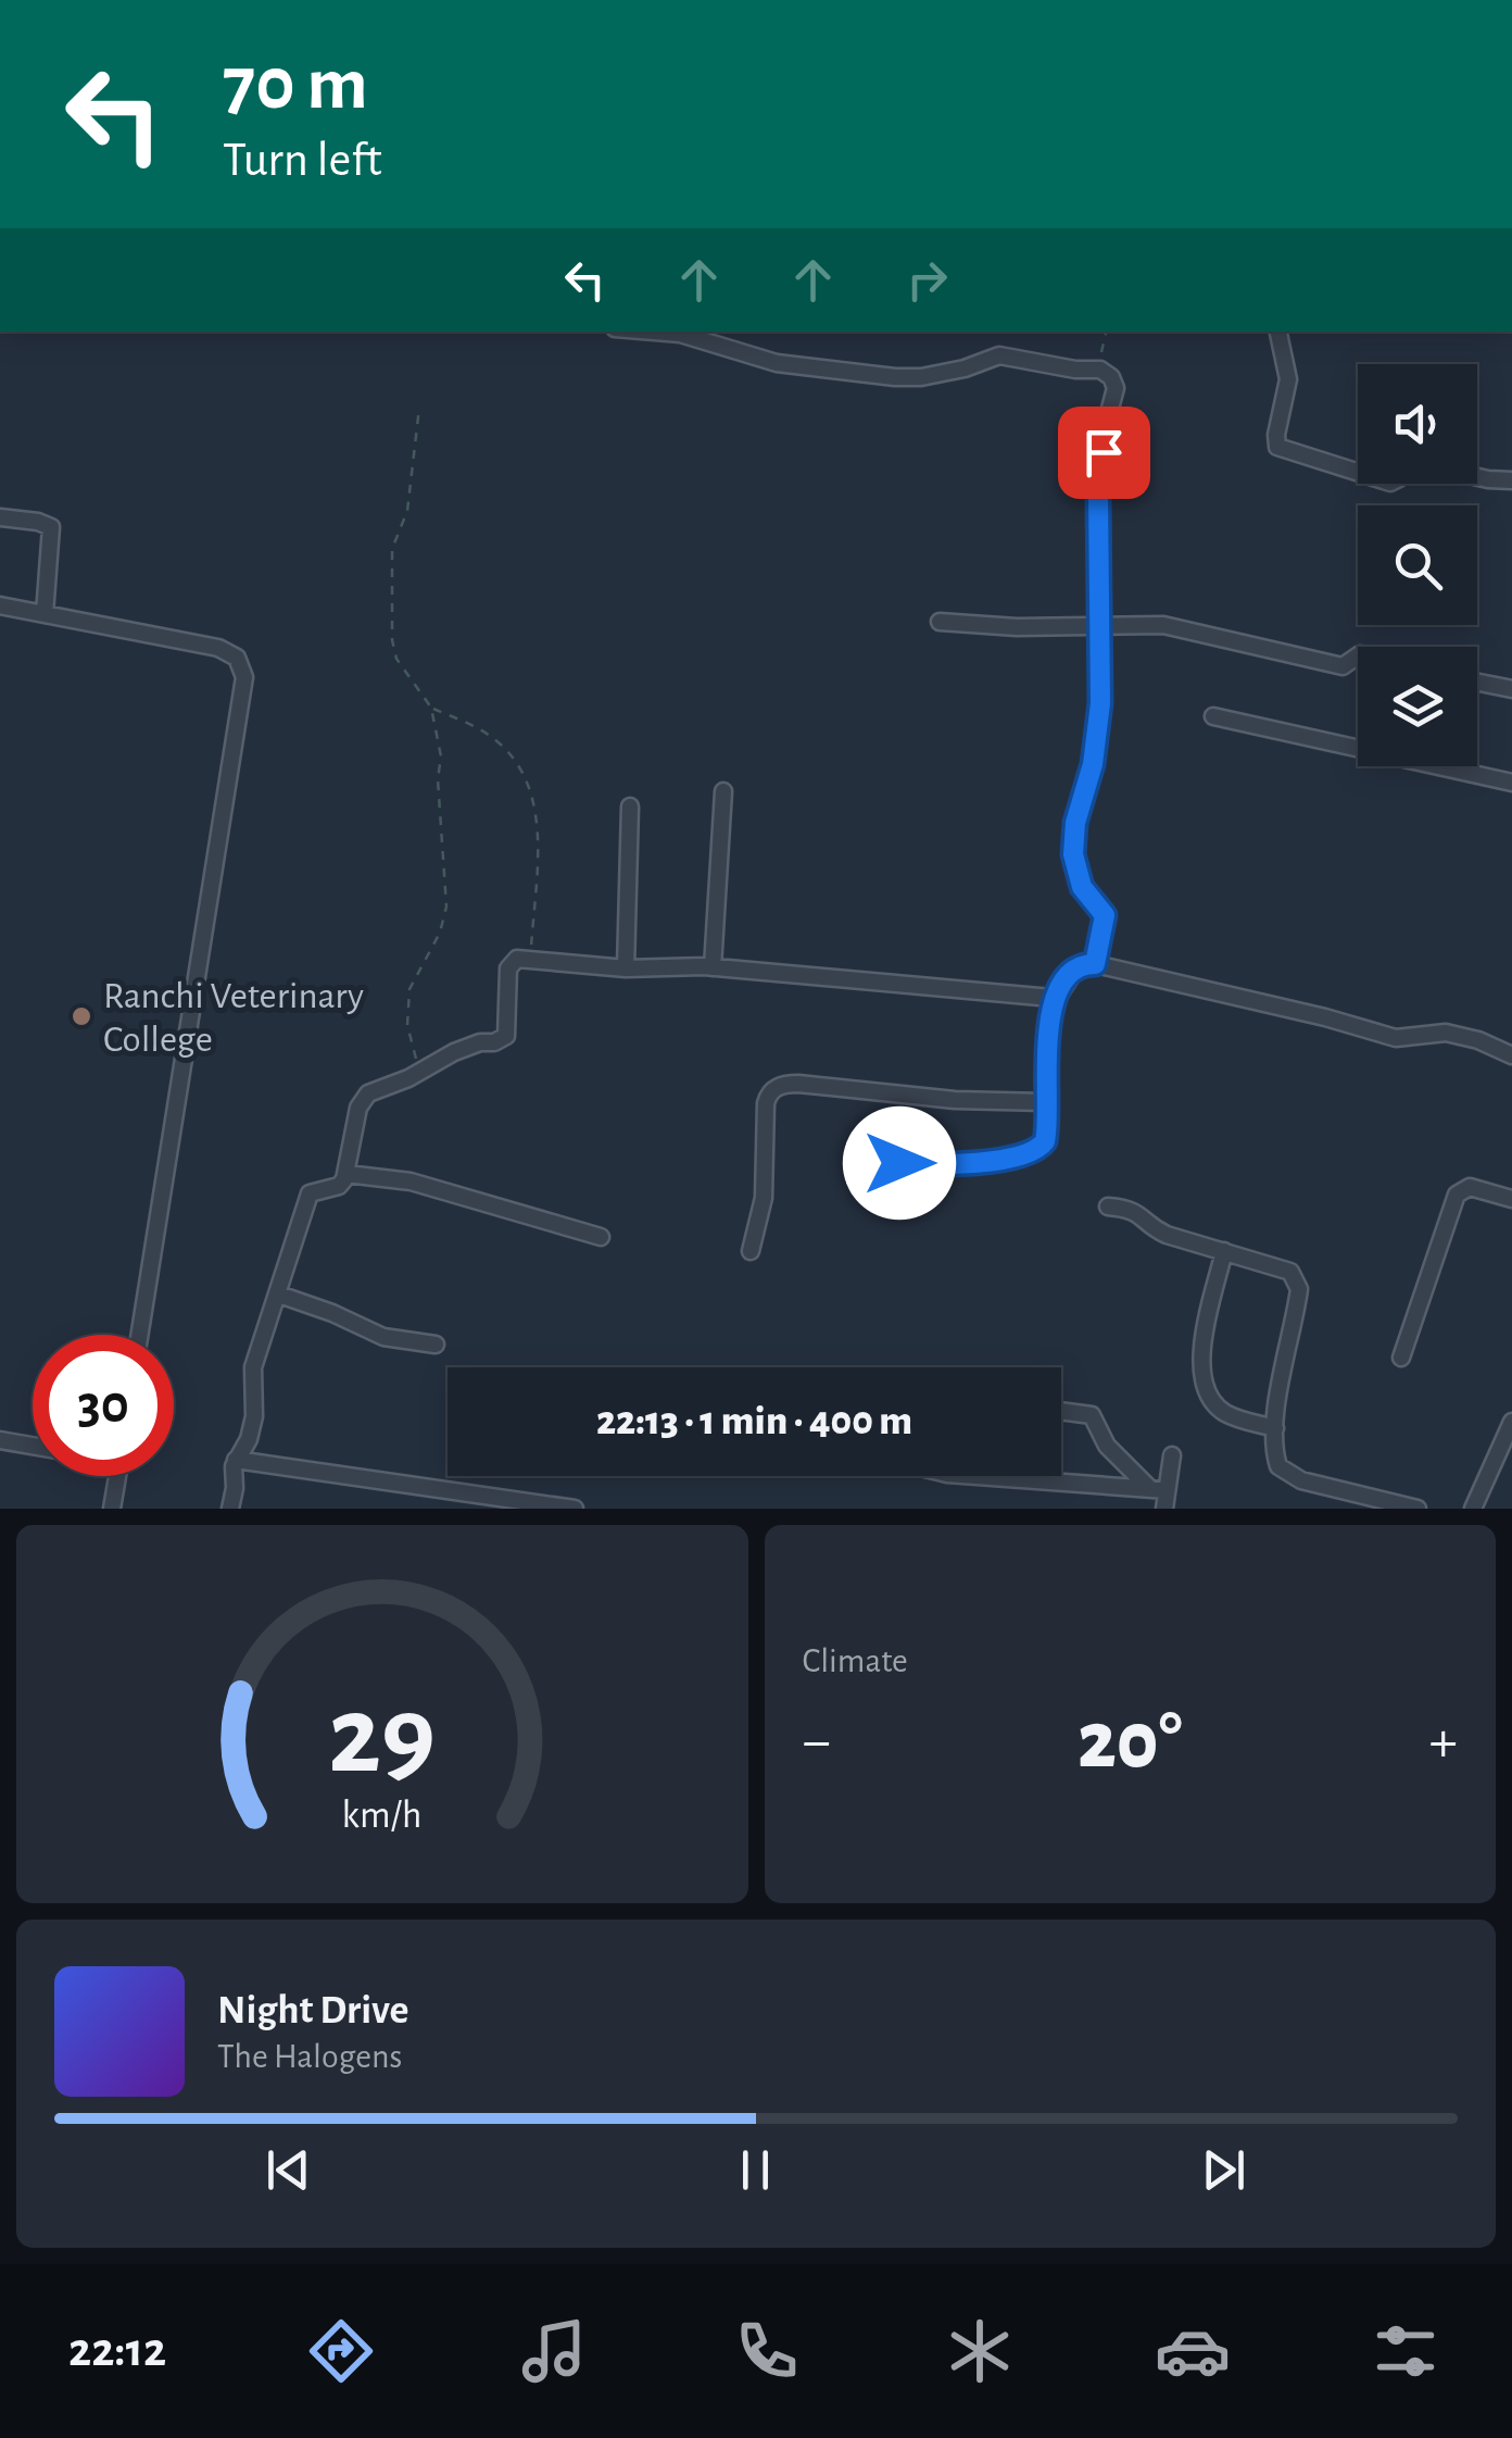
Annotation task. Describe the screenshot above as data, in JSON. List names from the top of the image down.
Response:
{
  "places": ["Ranchi Veterinary College"],
  "page": {
    "turn": ["70 m", "Turn left"],
    "limit": "30",
    "trip": "22:13 · 1 min · 400 m",
    "tile": "Climate",
    "heat": ["−", "20°", "+"],
    "song": ["Night Drive", "The Halogens"],
    "tabs": "22:12",
    "gauge": ["29", "km/h"]
  }
}
